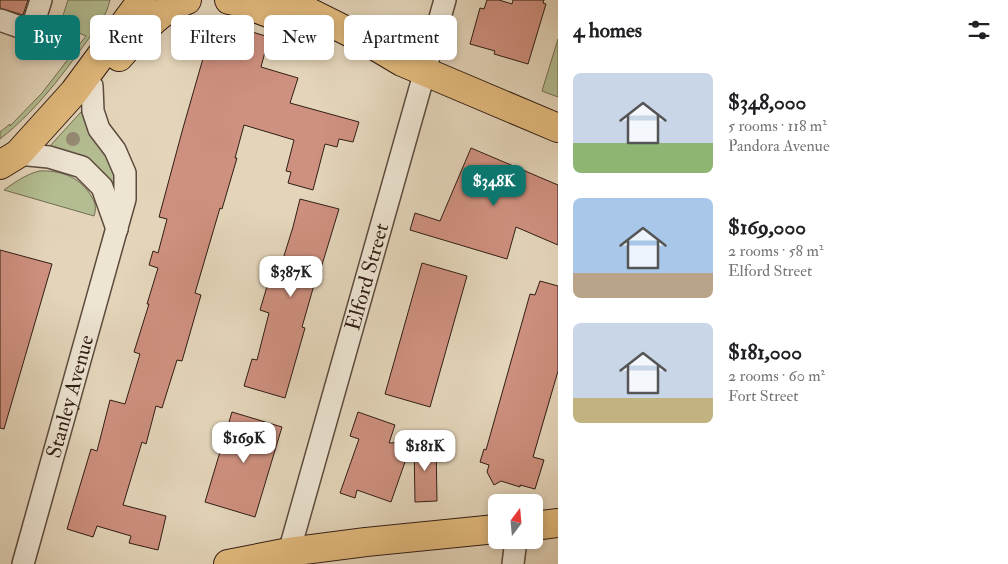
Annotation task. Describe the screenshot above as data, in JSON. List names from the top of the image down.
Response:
{
  "streets": {
    "street": ["Elford Street", "Stanley Avenue"]
  },
  "north": "top",
  "page": {
    "heading": "4 homes",
    "chip": [
      "Buy",
      "Rent",
      "Filters",
      "New",
      "Apartment"
    ],
    "list": [
      {
        "name": "$348,000",
        "note": "5 rooms · 118 m² · Pandora Avenue"
      },
      {
        "name": "$169,000",
        "note": "2 rooms · 58 m² · Elford Street"
      },
      {
        "name": "$181,000",
        "note": "2 rooms · 60 m² · Fort Street"
      }
    ],
    "price": [
      "$348K",
      "$387K",
      "$169K",
      "$181K"
    ]
  }
}
